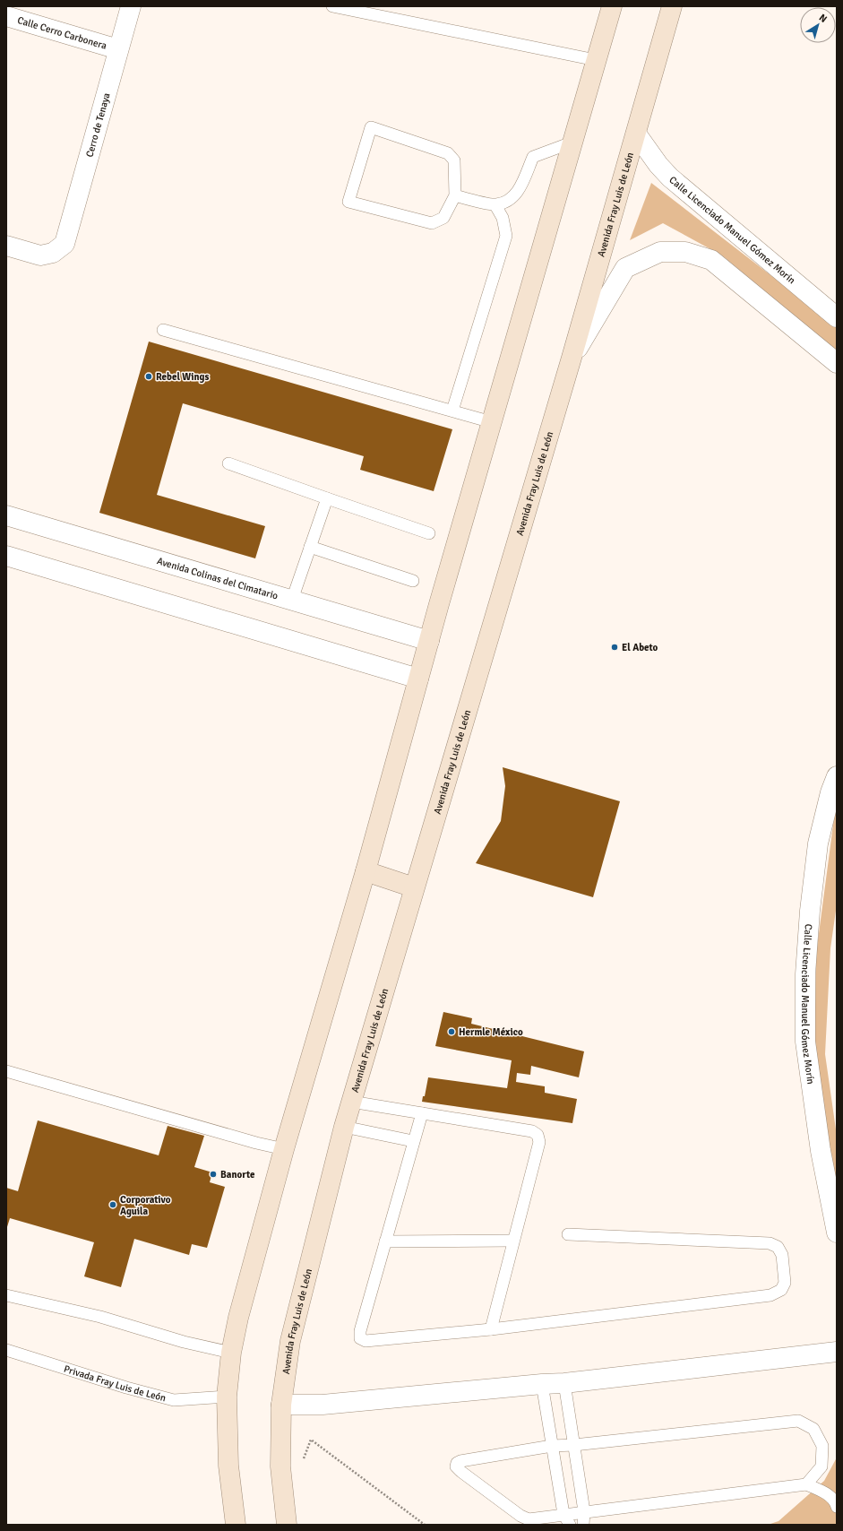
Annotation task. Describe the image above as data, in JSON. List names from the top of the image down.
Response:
{
  "streets": {
    "main road": ["Avenida Fray Luis de León"],
    "street": [
      "Calle Cerro Carbonera",
      "Cerro de Tenaya",
      "Calle Licenciado Manuel Gómez Morín",
      "Avenida Colinas del Cimatario"
    ],
    "lane": ["Privada Fray Luis de León"]
  },
  "crossings": [
    ["Calle Cerro Carbonera", "Cerro de Tenaya"],
    ["Avenida Fray Luis de León", "Calle Licenciado Manuel Gómez Morín"]
  ],
  "places": [
    "Rebel Wings",
    "El Abeto",
    "Hermle México",
    "Banorte",
    "Corporativo Aguila"
  ],
  "north": "top right"
}
